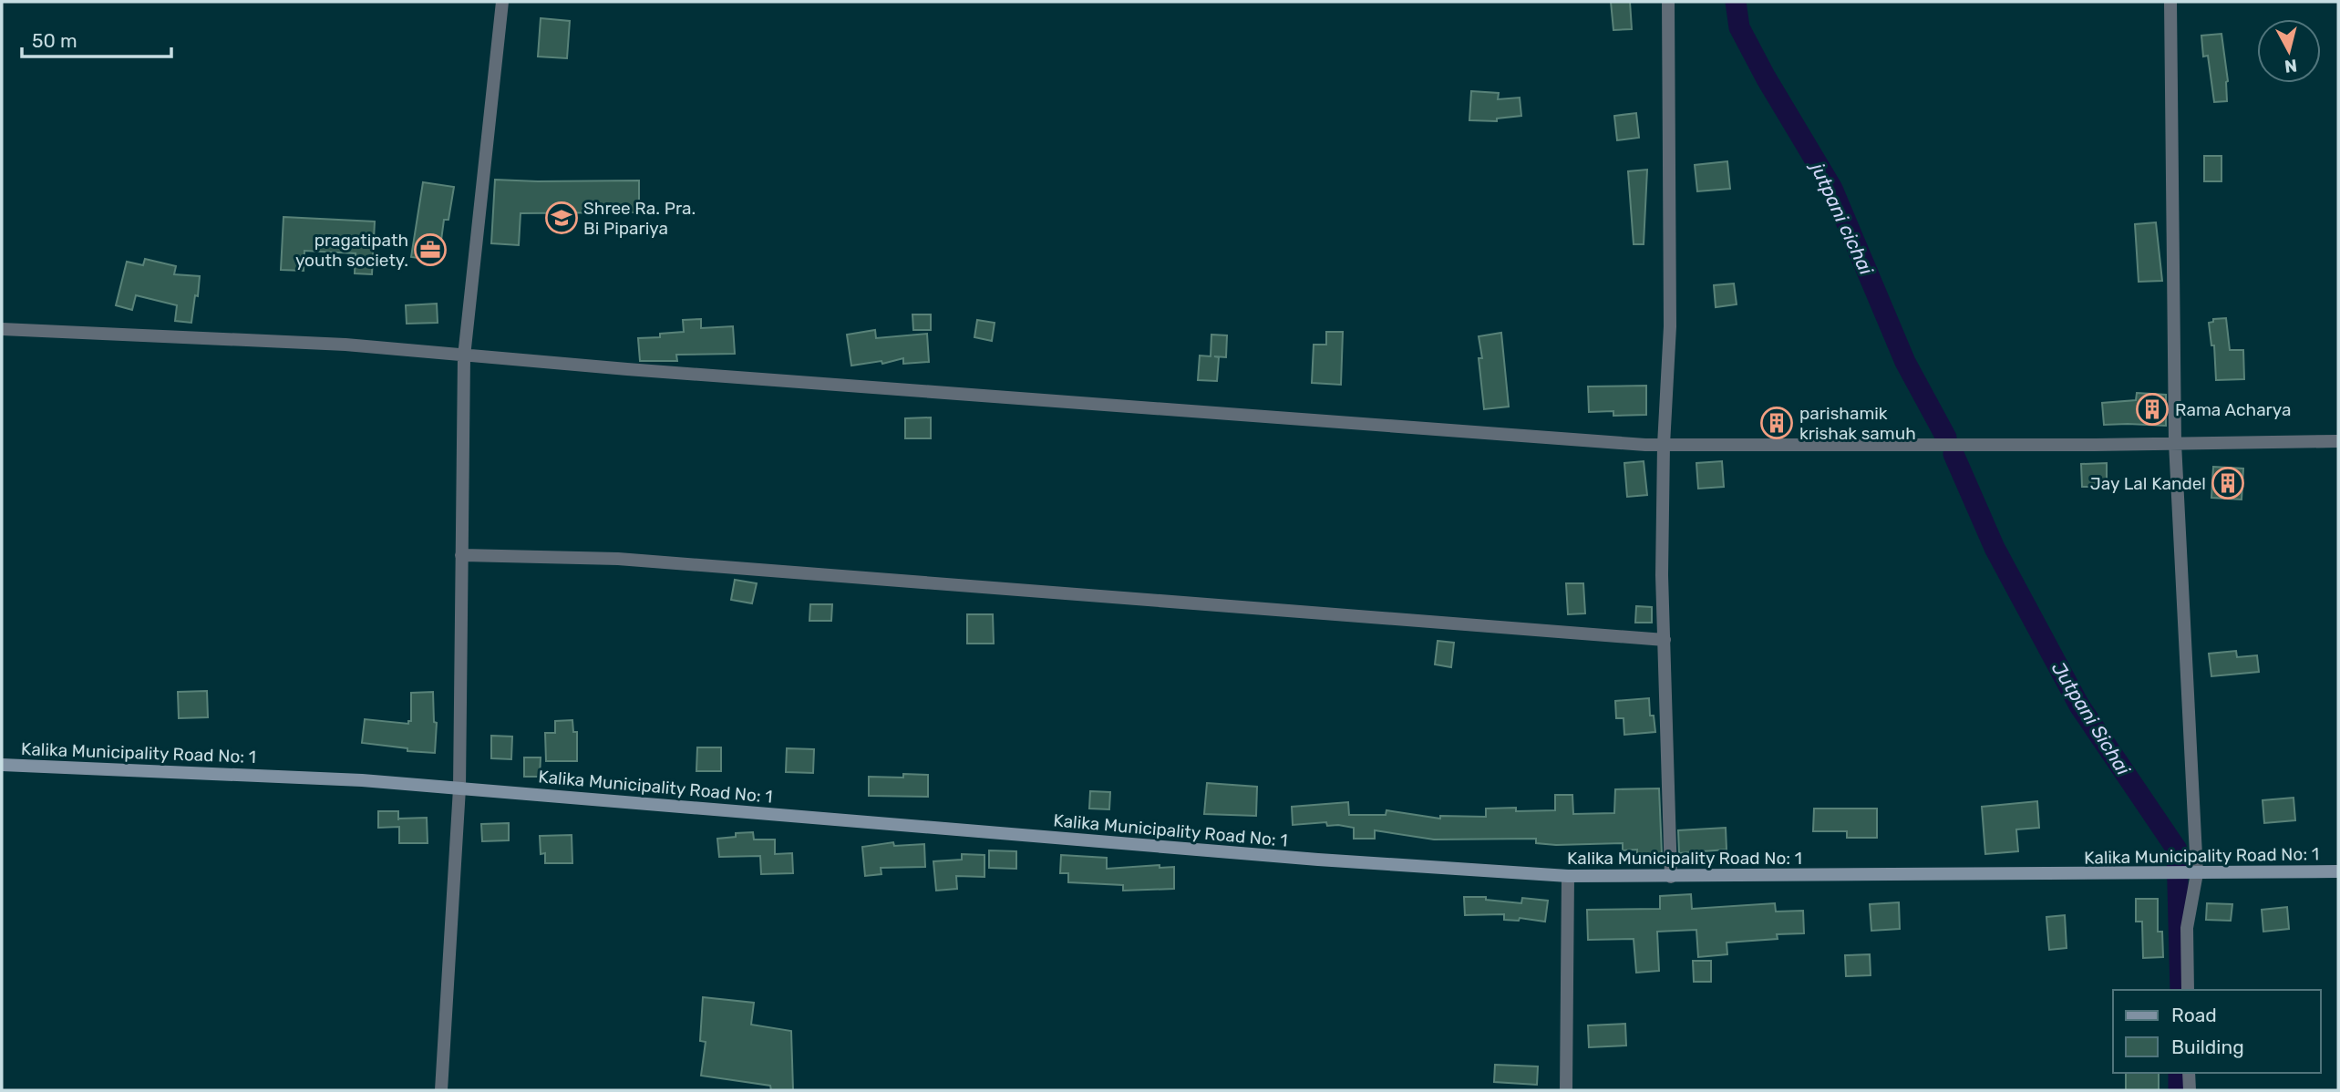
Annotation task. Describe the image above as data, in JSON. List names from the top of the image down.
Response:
{
  "streets": {
    "street": ["Kalika Municipality Road No: 1"]
  },
  "water": ["jutpani cichai", "Jutpani Sichai"],
  "places": {
    "school or university": ["Shree Ra. Pra. Bi Pipariya"],
    "office": ["pragatipath youth society."],
    "building": ["Rama Acharya", "parishamik krishak samuh", "Jay Lal Kandel"]
  },
  "legend": ["Road", "Building"],
  "scale_bar": "50 m",
  "north": "bottom"
}
